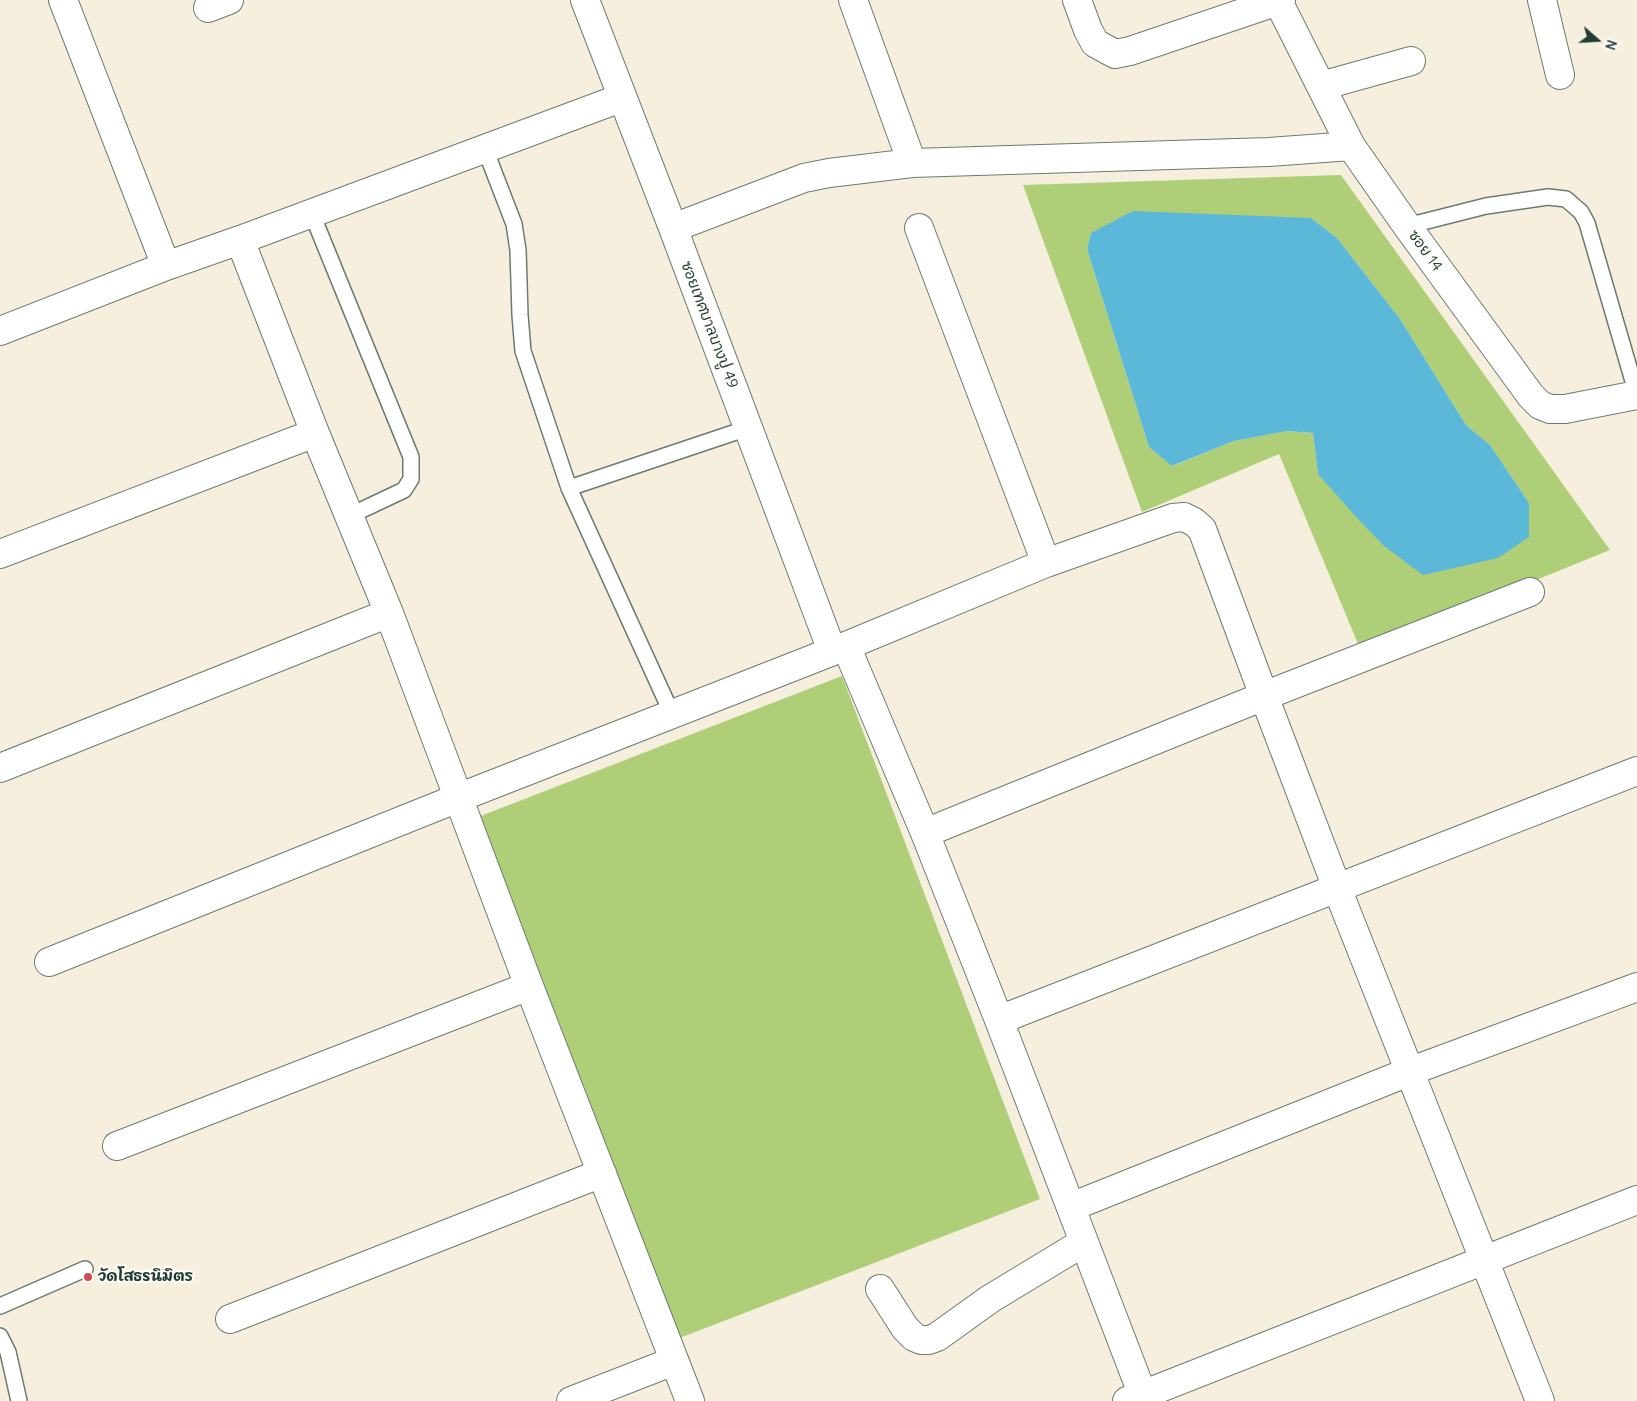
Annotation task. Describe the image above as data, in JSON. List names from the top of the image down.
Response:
{
  "streets": {
    "street": ["ซอย 14", "ซอยเทศบาลบางปู 49"]
  },
  "places": ["วัดโสธรนิมิตร"],
  "north": "right"
}
